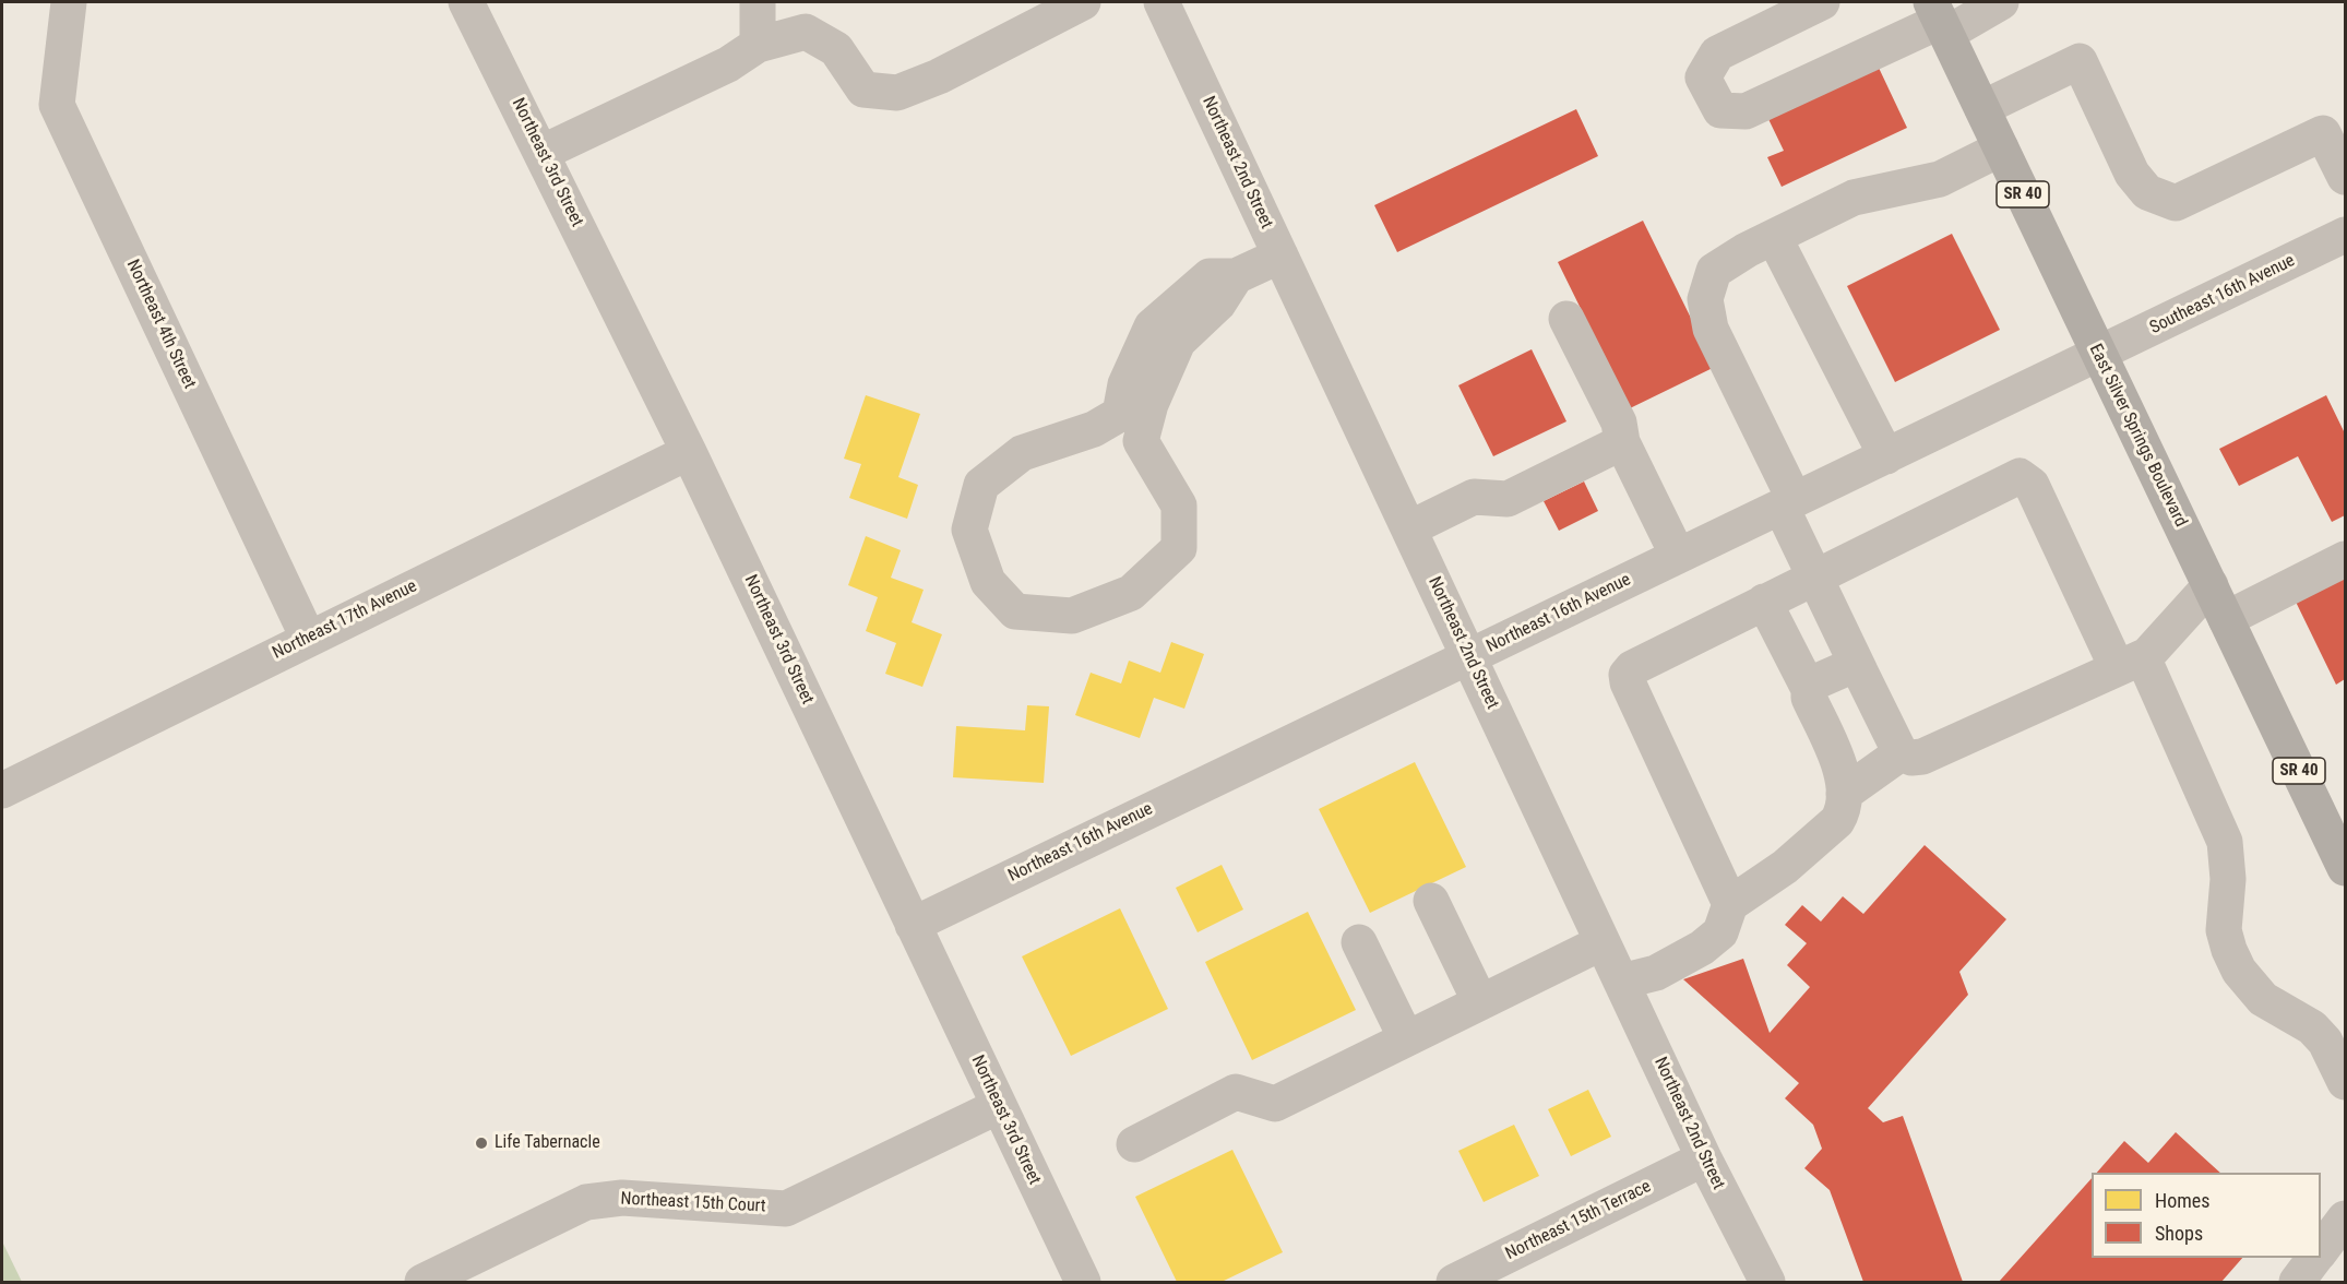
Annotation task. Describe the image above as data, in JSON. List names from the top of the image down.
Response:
{
  "streets": {
    "main road": ["SR 40", "East Silver Springs Boulevard"],
    "street": [
      "Northeast 3rd Street",
      "Northeast 2nd Street",
      "Southeast 16th Avenue",
      "Northeast 4th Street",
      "Northeast 16th Avenue",
      "Northeast 17th Avenue",
      "Northeast 15th Court",
      "Northeast 15th Terrace"
    ]
  },
  "crossings": [
    ["Northeast 3rd Street", "Northeast 16th Avenue"],
    ["Northeast 3rd Street", "Northeast 17th Avenue"],
    ["Northeast 3rd Street", "Northeast 15th Court"],
    ["Northeast 2nd Street", "Northeast 16th Avenue"],
    ["Northeast 2nd Street", "Northeast 15th Terrace"],
    ["Southeast 16th Avenue", "East Silver Springs Boulevard"],
    ["Southeast 16th Avenue", "Northeast 16th Avenue"],
    ["Northeast 4th Street", "Northeast 17th Avenue"],
    ["East Silver Springs Boulevard", "Northeast 16th Avenue"]
  ],
  "places": ["Life Tabernacle"],
  "legend": ["Homes", "Shops"]
}
